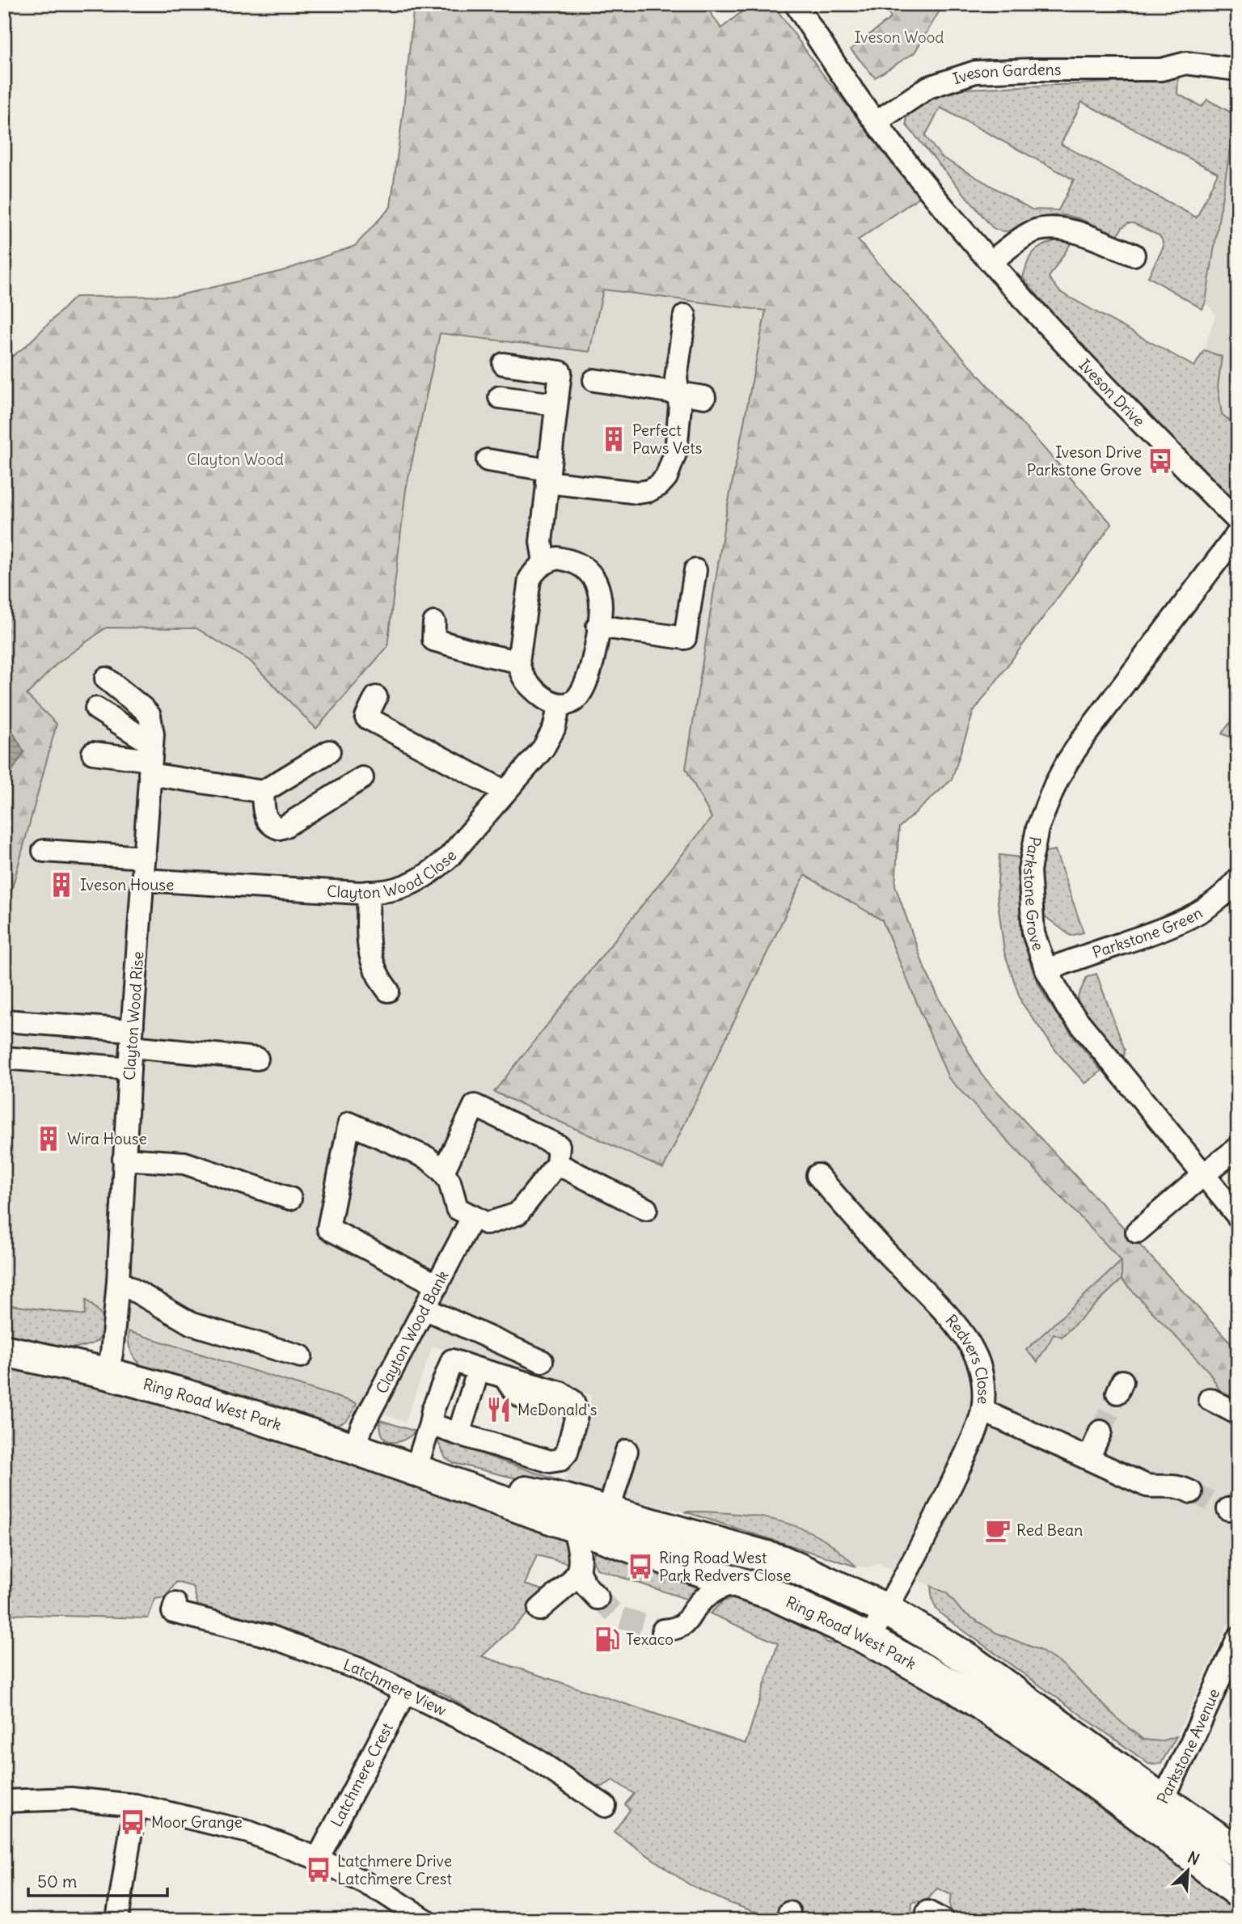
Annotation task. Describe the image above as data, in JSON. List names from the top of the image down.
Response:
{
  "streets": {
    "highway": ["Ring Road West Park"],
    "street": [
      "Iveson Gardens",
      "Iveson Drive",
      "Clayton Wood Close",
      "Parkstone Grove",
      "Parkstone Green",
      "Clayton Wood Rise",
      "Clayton Wood Bank",
      "Redvers Close",
      "Latchmere View",
      "Parkstone Avenue",
      "Latchmere Crest"
    ]
  },
  "crossings": [
    ["Iveson Gardens", "Iveson Drive"],
    ["Clayton Wood Close", "Clayton Wood Rise"],
    ["Parkstone Grove", "Parkstone Green"],
    ["Clayton Wood Rise", "Ring Road West Park"],
    ["Clayton Wood Bank", "Ring Road West Park"],
    ["Redvers Close", "Ring Road West Park"],
    ["Ring Road West Park", "Parkstone Avenue"],
    ["Latchmere View", "Latchmere Crest"]
  ],
  "parks": ["Iveson Wood", "Clayton Wood"],
  "places": {
    "building": ["Perfect Paws Vets", "Iveson House", "Wira House"],
    "bus stop": [
      "Iveson Drive Parkstone Grove",
      "Ring Road West Park Redvers Close",
      "Moor Grange",
      "Latchmere Drive Latchmere Crest"
    ],
    "restaurant": ["McDonald's"],
    "cafe": ["Red Bean"],
    "fuel station": ["Texaco"]
  },
  "scale_bar": "50 m",
  "north": "top right"
}
